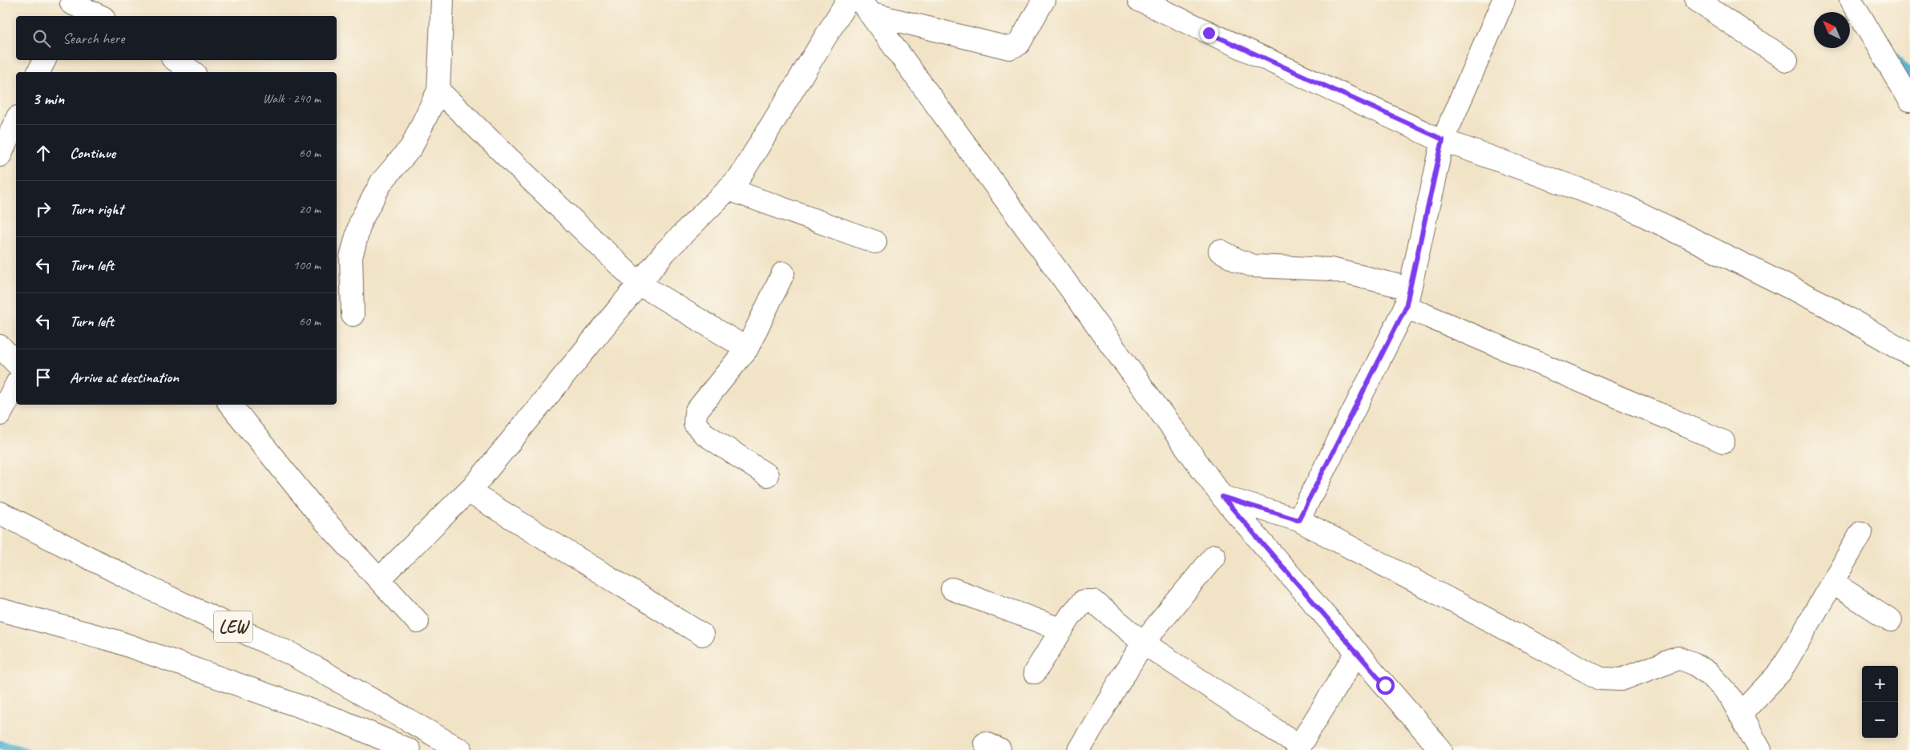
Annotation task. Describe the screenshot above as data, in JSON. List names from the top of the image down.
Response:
{
  "streets": {
    "main road": ["LEW"]
  },
  "north": "top left",
  "page": {
    "search": "Search here",
    "heading": ["3 min", "Walk · 240 m"],
    "list": [
      ["Continue", "60 m"],
      ["Turn right", "20 m"],
      ["Turn left", "100 m"],
      ["Turn left", "60 m"],
      "Arrive at destination"
    ],
    "map_buttons": ["+", "−"]
  }
}
